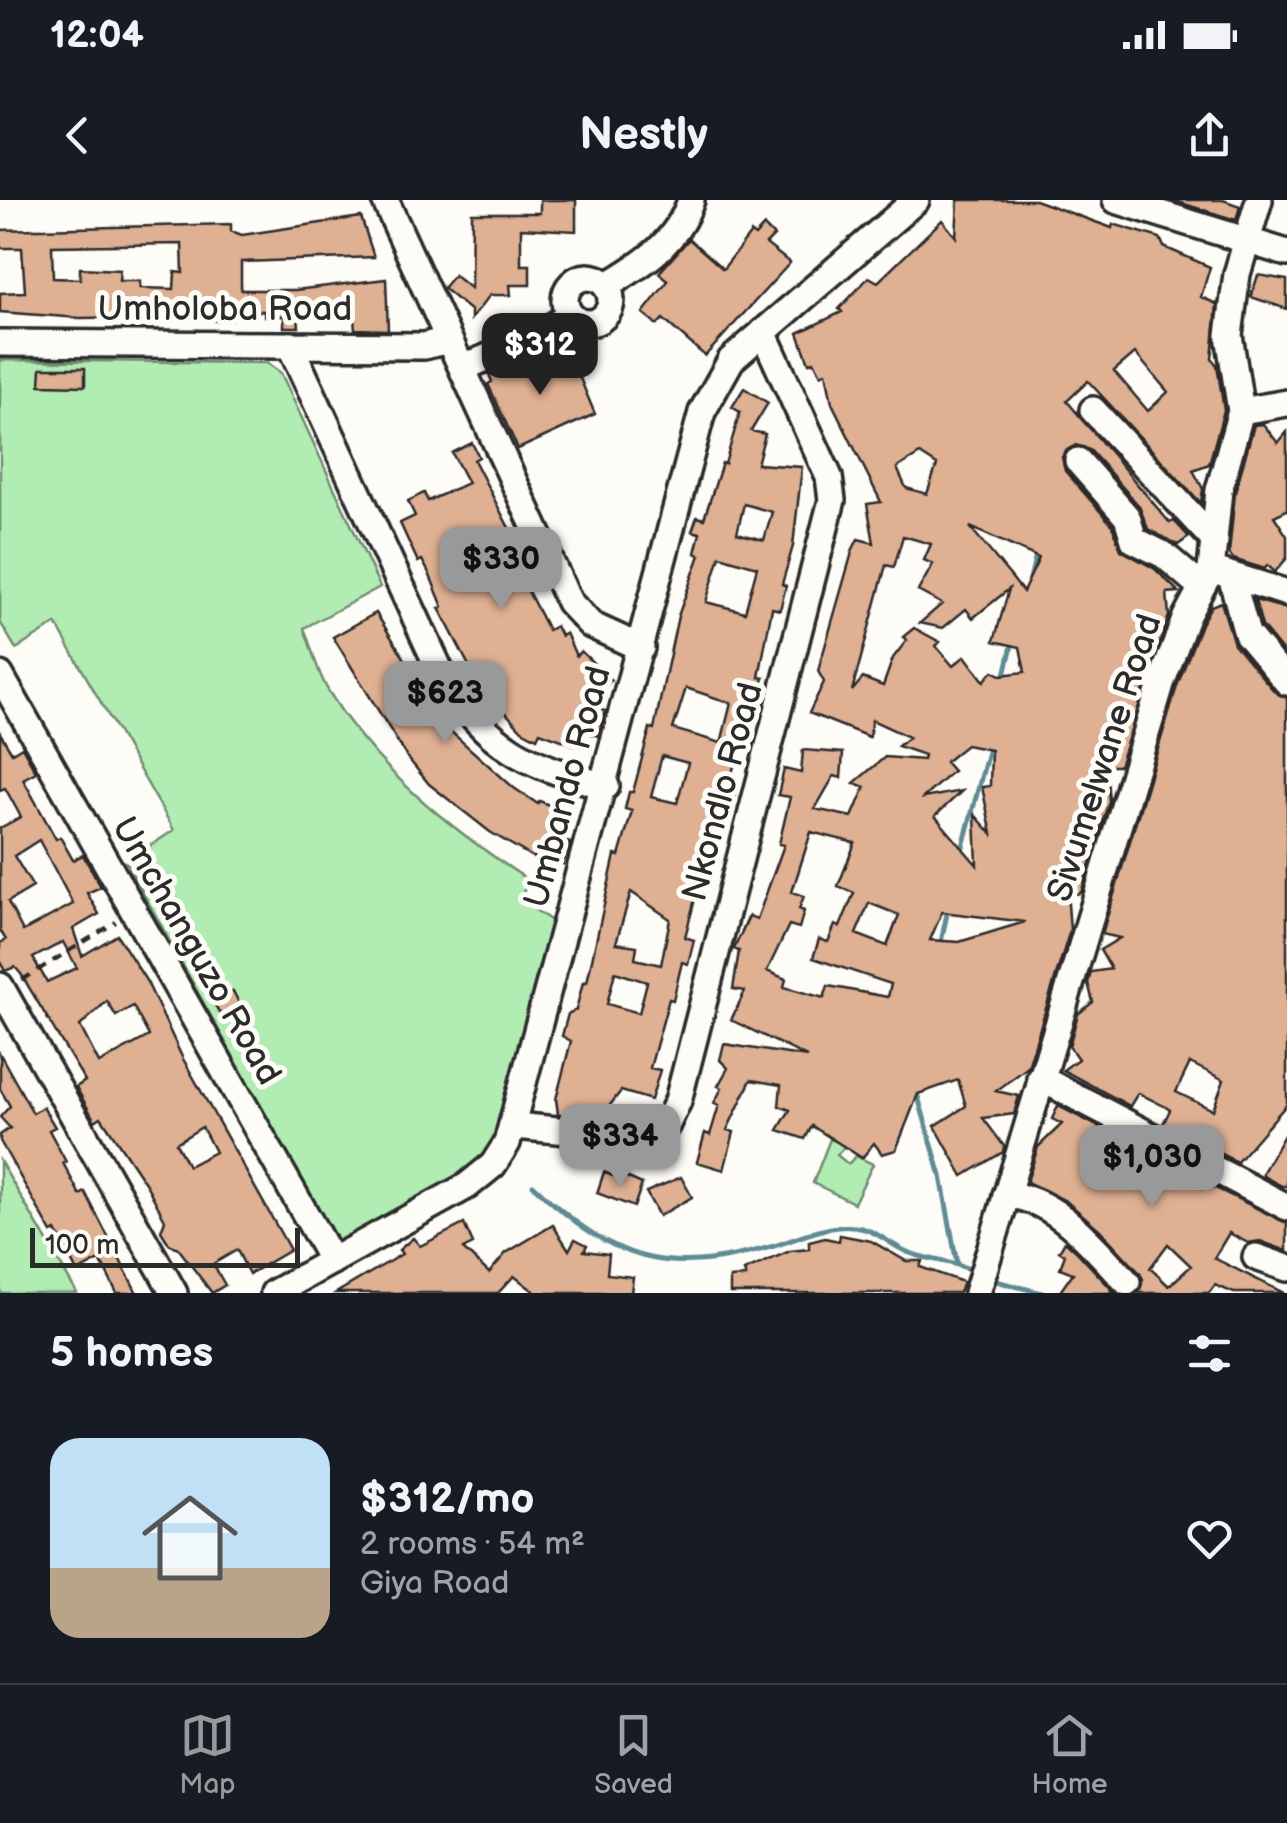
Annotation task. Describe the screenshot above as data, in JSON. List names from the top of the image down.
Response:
{
  "streets": {
    "street": [
      "Umholoba Road",
      "Sivumelwane Road",
      "Umbando Road",
      "Nkondlo Road",
      "Umchanguzo Road"
    ]
  },
  "crossings": [
    ["Umbando Road", "Nkondlo Road"],
    ["Umbando Road", "Umchanguzo Road"]
  ],
  "scale_bar": "100 m",
  "page": {
    "status": "12:04",
    "header": "Nestly",
    "price": [
      "$312",
      "$330",
      "$623",
      "$334",
      "$1,030"
    ],
    "scale": "100 m",
    "heading": "5 homes",
    "list": [
      {
        "name": "$312/mo",
        "note": "2 rooms · 54 m² · Giya Road"
      }
    ],
    "tabs": ["Map", "Saved", "Home"]
  }
}
